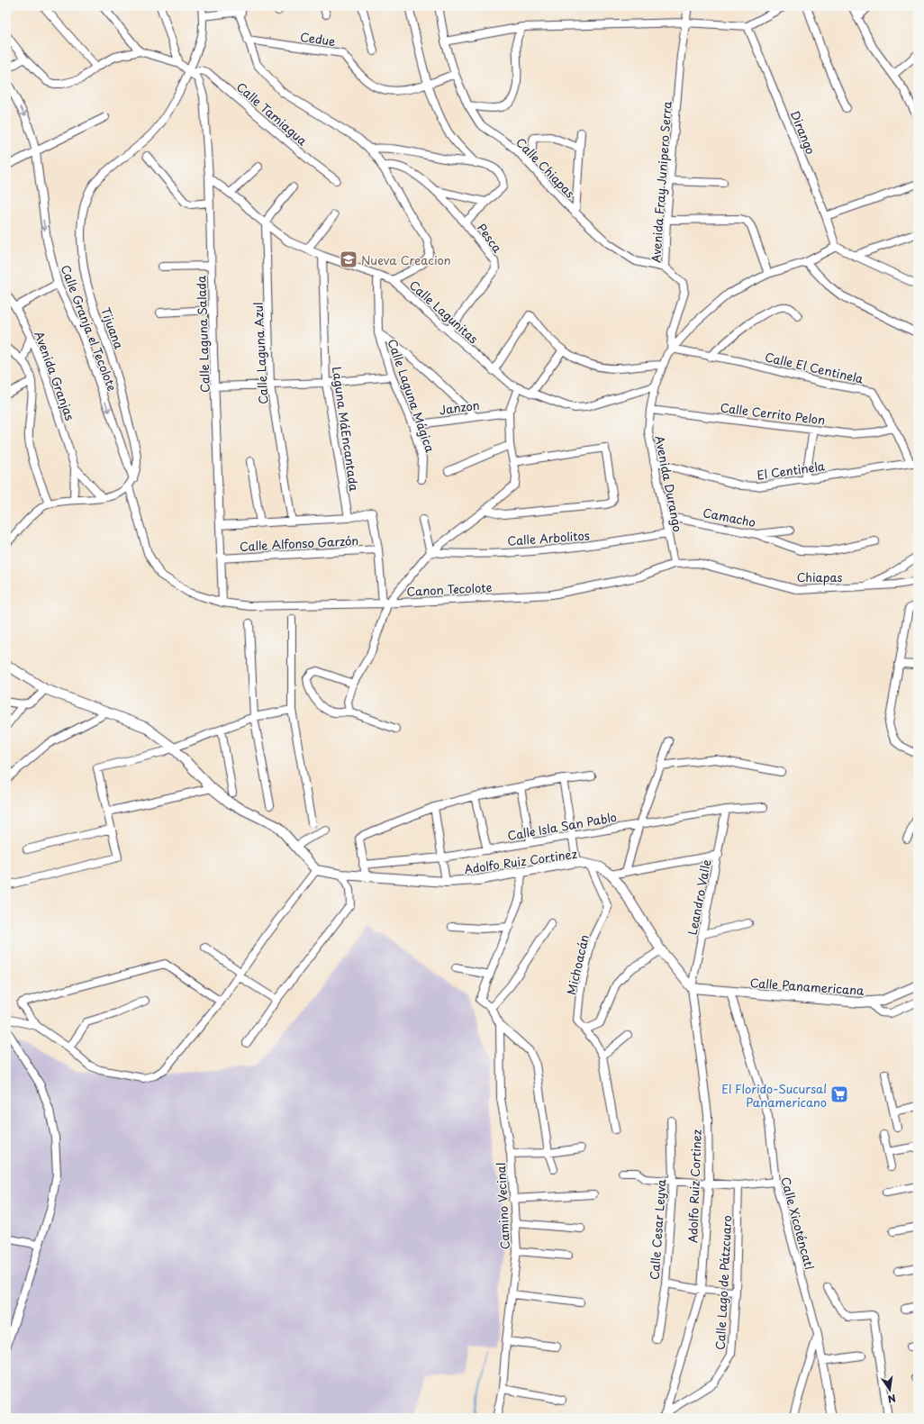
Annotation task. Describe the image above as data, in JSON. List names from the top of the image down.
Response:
{
  "streets": {
    "main road": ["Adolfo Ruiz Cortinez", "Calle Panamericana"],
    "street": [
      "Cedue",
      "Calle Tamiagua",
      "Dirango",
      "Calle Chiapas",
      "Avenida Fray Junipero Serra",
      "Pesca",
      "Calle Lagunitas",
      "Calle Granja el Tecolote",
      "Tijuana",
      "Calle Laguna Salada",
      "Calle Laguna Azul",
      "Calle El Centinela",
      "Avenida Granjas",
      "Calle Laguna Mágica",
      "Janzon",
      "Calle Cerrito Pelon",
      "Laguna MáEncantada",
      "El Centinela",
      "Avenida Durango",
      "Camacho",
      "Calle Arbolitos",
      "Calle Alfonso Garzón",
      "Chiapas",
      "Canon Tecolote",
      "Calle Isla San Pablo",
      "Leandro Valle",
      "Michoacán",
      "Camino Vecinal",
      "Calle Xicoténcatl",
      "Calle Cesar Leyva",
      "Calle Lago de Pátzcuaro"
    ]
  },
  "crossings": [
    ["Cedue", "Calle Chiapas"],
    ["Calle Tamiagua", "Tijuana"],
    ["Calle Tamiagua", "Calle Laguna Salada"],
    ["Dirango", "Avenida Durango"],
    ["Calle Chiapas", "Avenida Fray Junipero Serra"],
    ["Avenida Fray Junipero Serra", "Calle El Centinela"],
    ["Avenida Fray Junipero Serra", "Avenida Durango"],
    ["Pesca", "Calle Lagunitas"],
    ["Calle Lagunitas", "Calle Laguna Salada"],
    ["Calle Lagunitas", "Calle Laguna Azul"],
    ["Calle Lagunitas", "Calle Laguna Mágica"],
    ["Calle Lagunitas", "Laguna MáEncantada"],
    ["Calle Lagunitas", "Avenida Durango"],
    ["Calle Granja el Tecolote", "Tijuana"],
    ["Tijuana", "Calle Laguna Salada"],
    ["Tijuana", "Avenida Granjas"],
    ["Calle Laguna Salada", "Calle Alfonso Garzón"],
    ["Calle Laguna Salada", "Canon Tecolote"],
    ["Calle El Centinela", "Calle Cerrito Pelon"],
    ["Calle El Centinela", "El Centinela"],
    ["Calle El Centinela", "Avenida Durango"],
    ["Calle Laguna Mágica", "Janzon"],
    ["Calle Cerrito Pelon", "Avenida Durango"],
    ["El Centinela", "Avenida Durango"],
    ["Avenida Durango", "Camacho"],
    ["Avenida Durango", "Calle Arbolitos"],
    ["Avenida Durango", "Chiapas"],
    ["Avenida Durango", "Canon Tecolote"],
    ["Chiapas", "Canon Tecolote"],
    ["Calle Isla San Pablo", "Leandro Valle"],
    ["Adolfo Ruiz Cortinez", "Leandro Valle"],
    ["Adolfo Ruiz Cortinez", "Michoacán"],
    ["Adolfo Ruiz Cortinez", "Calle Panamericana"],
    ["Adolfo Ruiz Cortinez", "Calle Lago de Pátzcuaro"],
    ["Leandro Valle", "Calle Panamericana"],
    ["Calle Panamericana", "Calle Xicoténcatl"]
  ],
  "one_way": ["Calle Granja el Tecolote"],
  "places": {
    "school or university": ["Nueva Creacion"],
    "supermarket": ["El Florido-Sucursal Panamericano"]
  },
  "north": "bottom"
}
